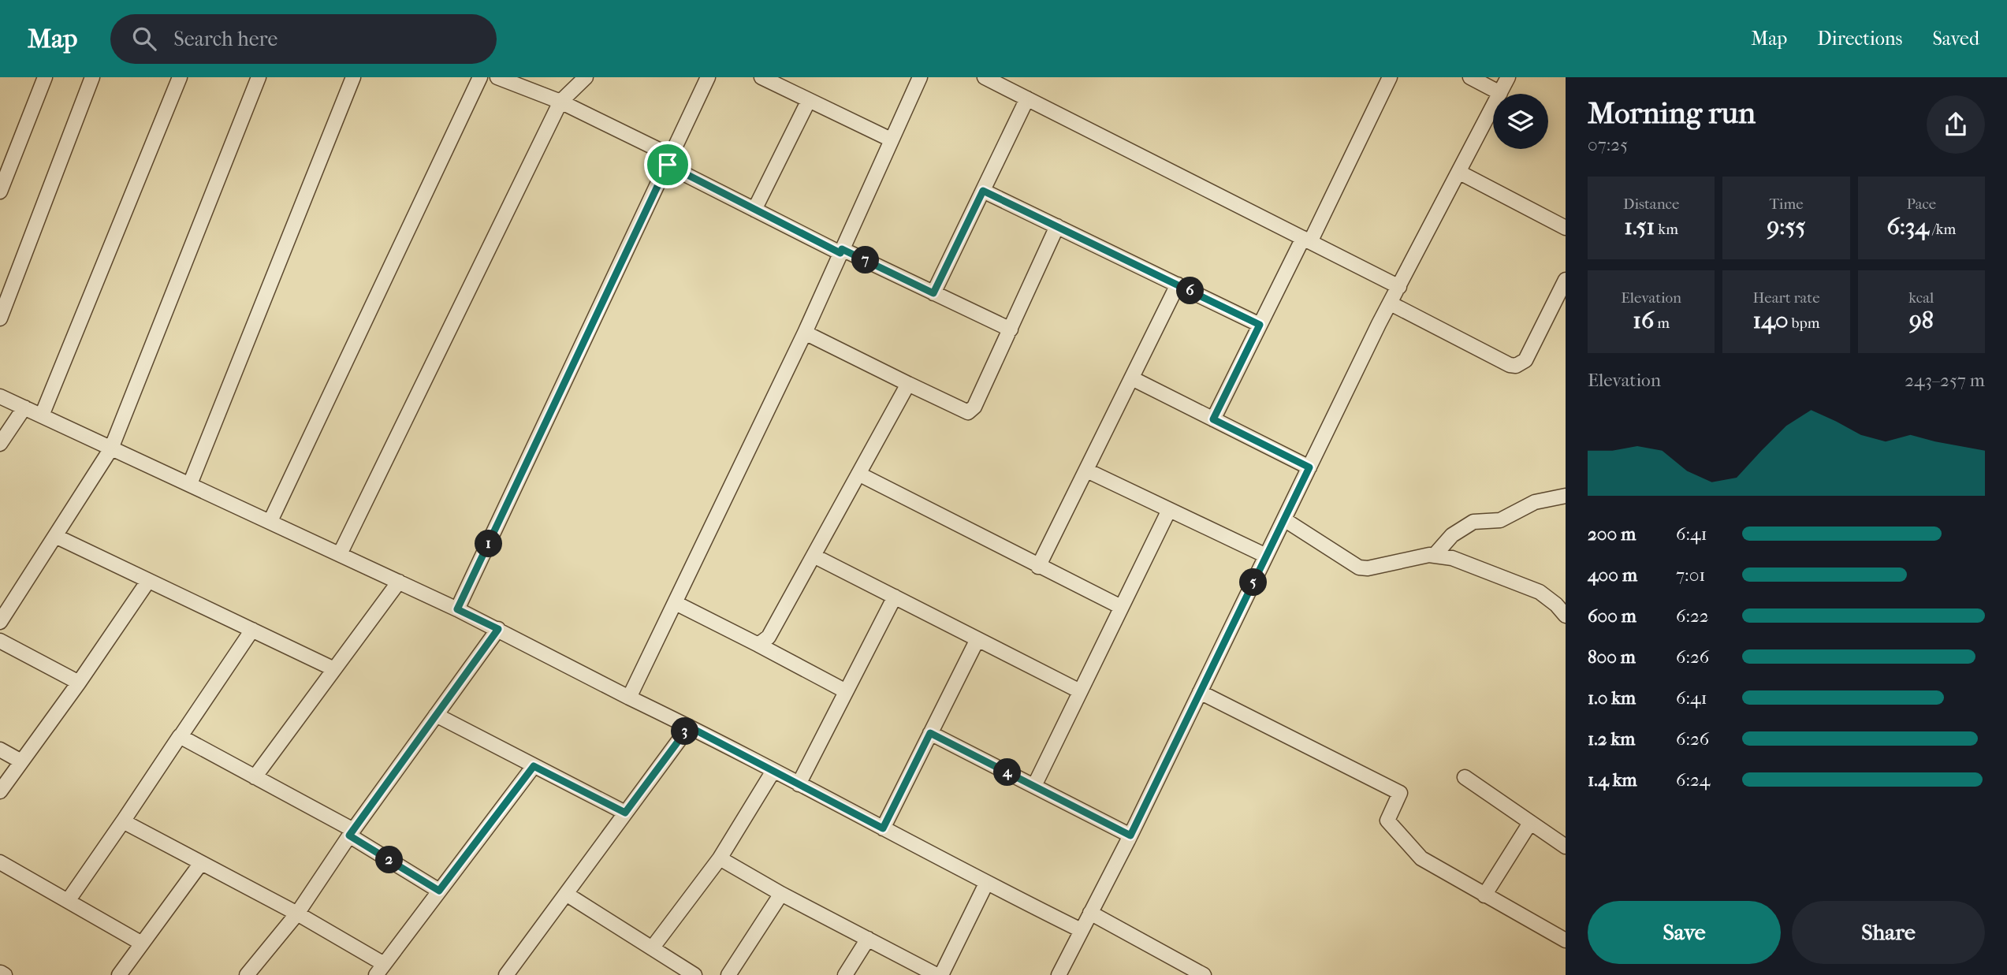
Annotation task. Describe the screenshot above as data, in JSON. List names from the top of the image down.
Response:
{
  "page": {
    "header": "Map",
    "search": "Search here",
    "nav": ["Map", "Directions", "Saved"],
    "heading": ["Morning run", "07:25"],
    "stats": [
      ["Distance", "1.51 km"],
      ["Time", "9:55"],
      ["Pace", "6:34 /km"],
      ["Elevation", "16 m"],
      ["Heart rate", "140 bpm"],
      ["kcal", "98"]
    ],
    "pins": [
      "7",
      "6",
      "1",
      "5",
      "3",
      "4",
      "2"
    ],
    "chart": ["Elevation", "243–257 m"],
    "list": [
      {
        "name": "200 m",
        "note": "6:41"
      },
      {
        "name": "400 m",
        "note": "7:01"
      },
      {
        "name": "600 m",
        "note": "6:22"
      },
      {
        "name": "800 m",
        "note": "6:26"
      },
      {
        "name": "1.0 km",
        "note": "6:41"
      },
      {
        "name": "1.2 km",
        "note": "6:26"
      },
      {
        "name": "1.4 km",
        "note": "6:24"
      }
    ],
    "buttons": ["Save", "Share"]
  }
}
